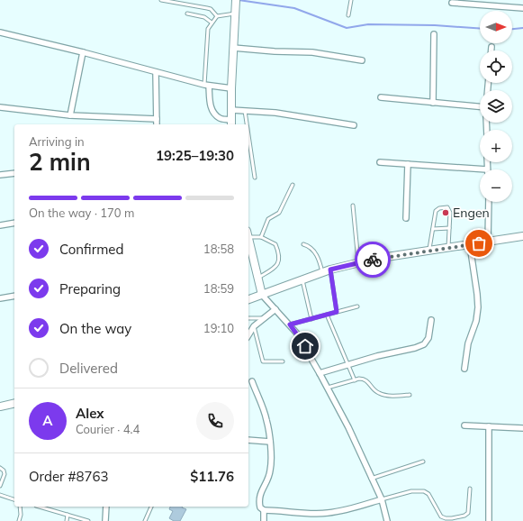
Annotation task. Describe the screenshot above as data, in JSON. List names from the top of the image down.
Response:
{
  "places": ["Engen"],
  "north": "right",
  "page": {
    "map_buttons": ["+", "−"],
    "heading": ["2 min", "Arriving in", "19:25–19:30"],
    "panel": [
      "Alex",
      "Courier · 4.4",
      "Order #8763",
      "$11.76"
    ],
    "bar": "On the way · 170 m",
    "list": [
      ["Confirmed", "18:58"],
      ["Preparing", "18:59"],
      ["On the way", "19:10"],
      "Delivered"
    ],
    "round": "A"
  }
}
